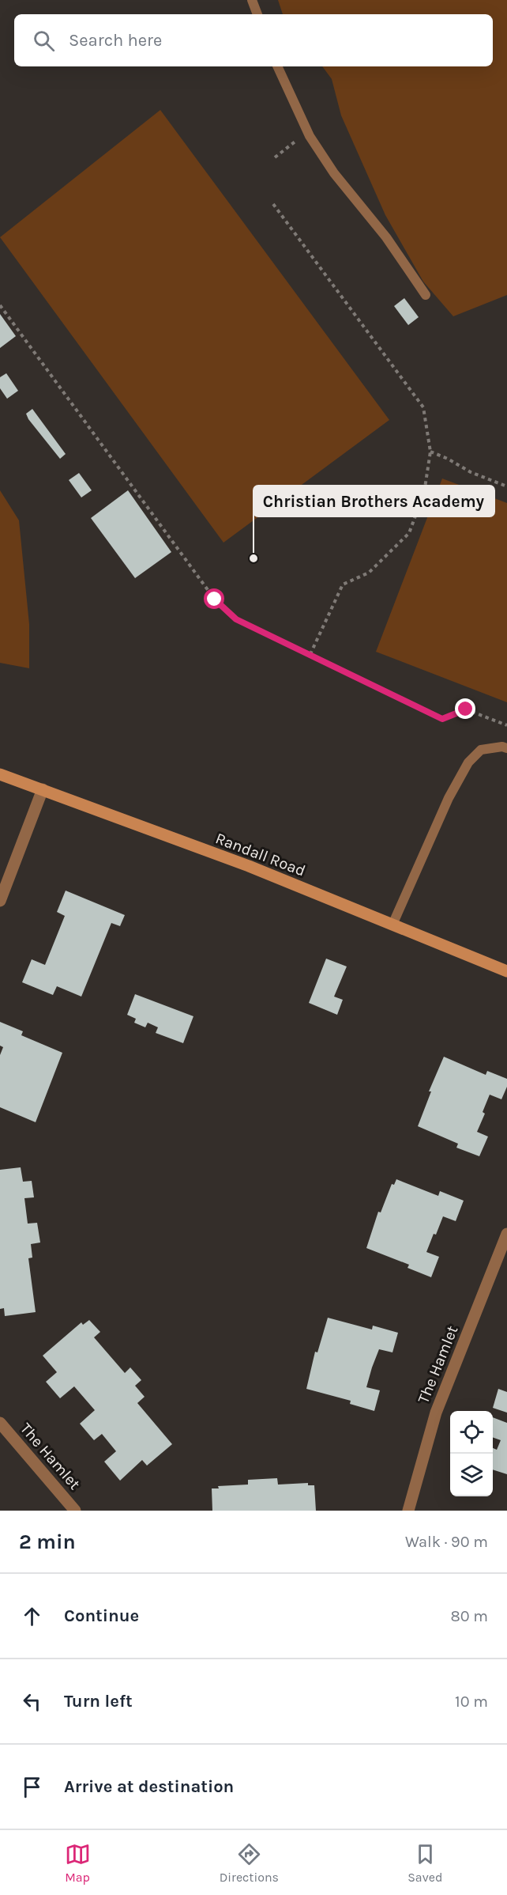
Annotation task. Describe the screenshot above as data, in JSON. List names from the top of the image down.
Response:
{
  "streets": {
    "street": ["Randall Road", "The Hamlet"]
  },
  "places": ["Christian Brothers Academy"],
  "page": {
    "search": "Search here",
    "heading": ["2 min", "Walk · 90 m"],
    "list": [
      ["Continue", "80 m"],
      ["Turn left", "10 m"],
      "Arrive at destination"
    ],
    "nav": ["Map", "Directions", "Saved"]
  }
}
